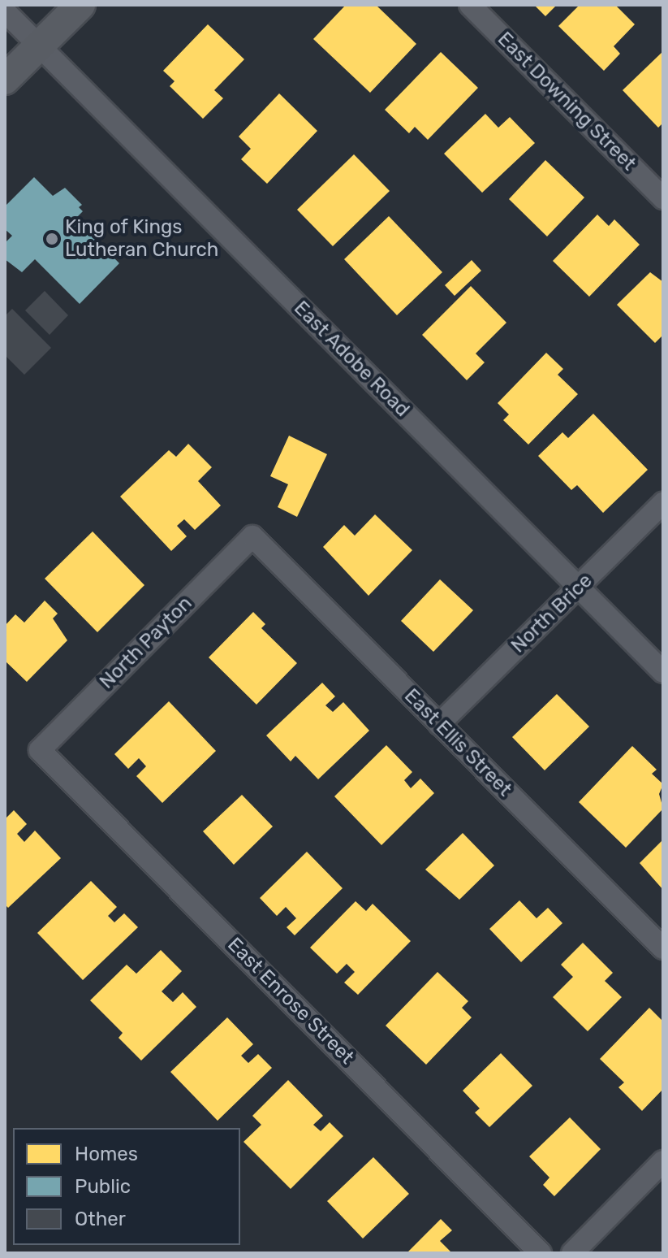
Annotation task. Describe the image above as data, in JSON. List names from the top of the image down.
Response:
{
  "streets": {
    "street": [
      "East Downing Street",
      "East Adobe Road",
      "North Brice",
      "North Payton",
      "East Ellis Street",
      "East Enrose Street"
    ]
  },
  "crossings": [
    ["East Adobe Road", "North Brice"],
    ["North Brice", "East Ellis Street"],
    ["North Payton", "East Ellis Street"],
    ["North Payton", "East Enrose Street"]
  ],
  "places": ["King of Kings Lutheran Church"],
  "legend": ["Homes", "Public", "Other"]
}
